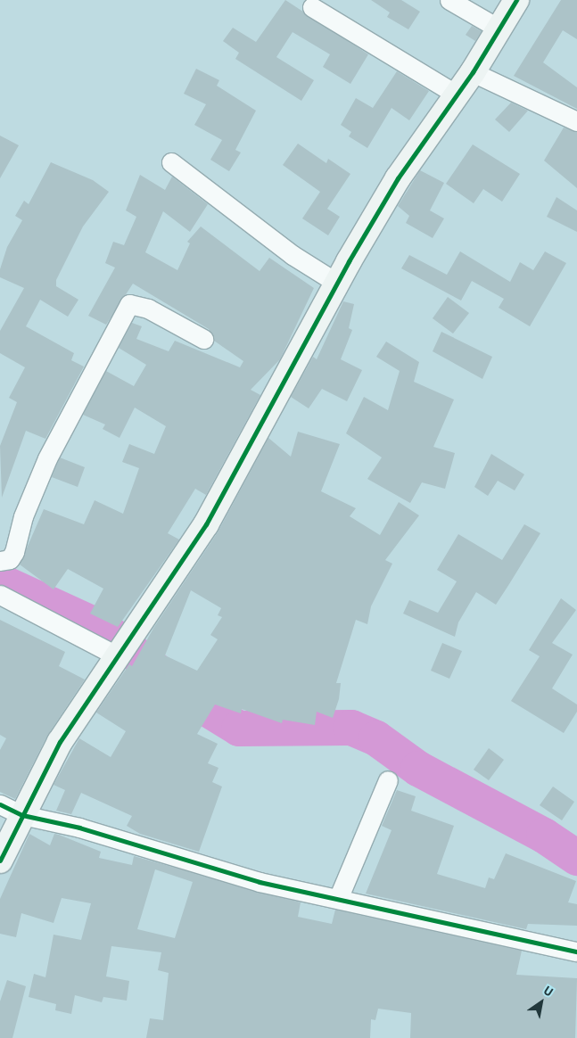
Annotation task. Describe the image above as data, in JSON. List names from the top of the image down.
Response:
{
  "north": "top right"
}
